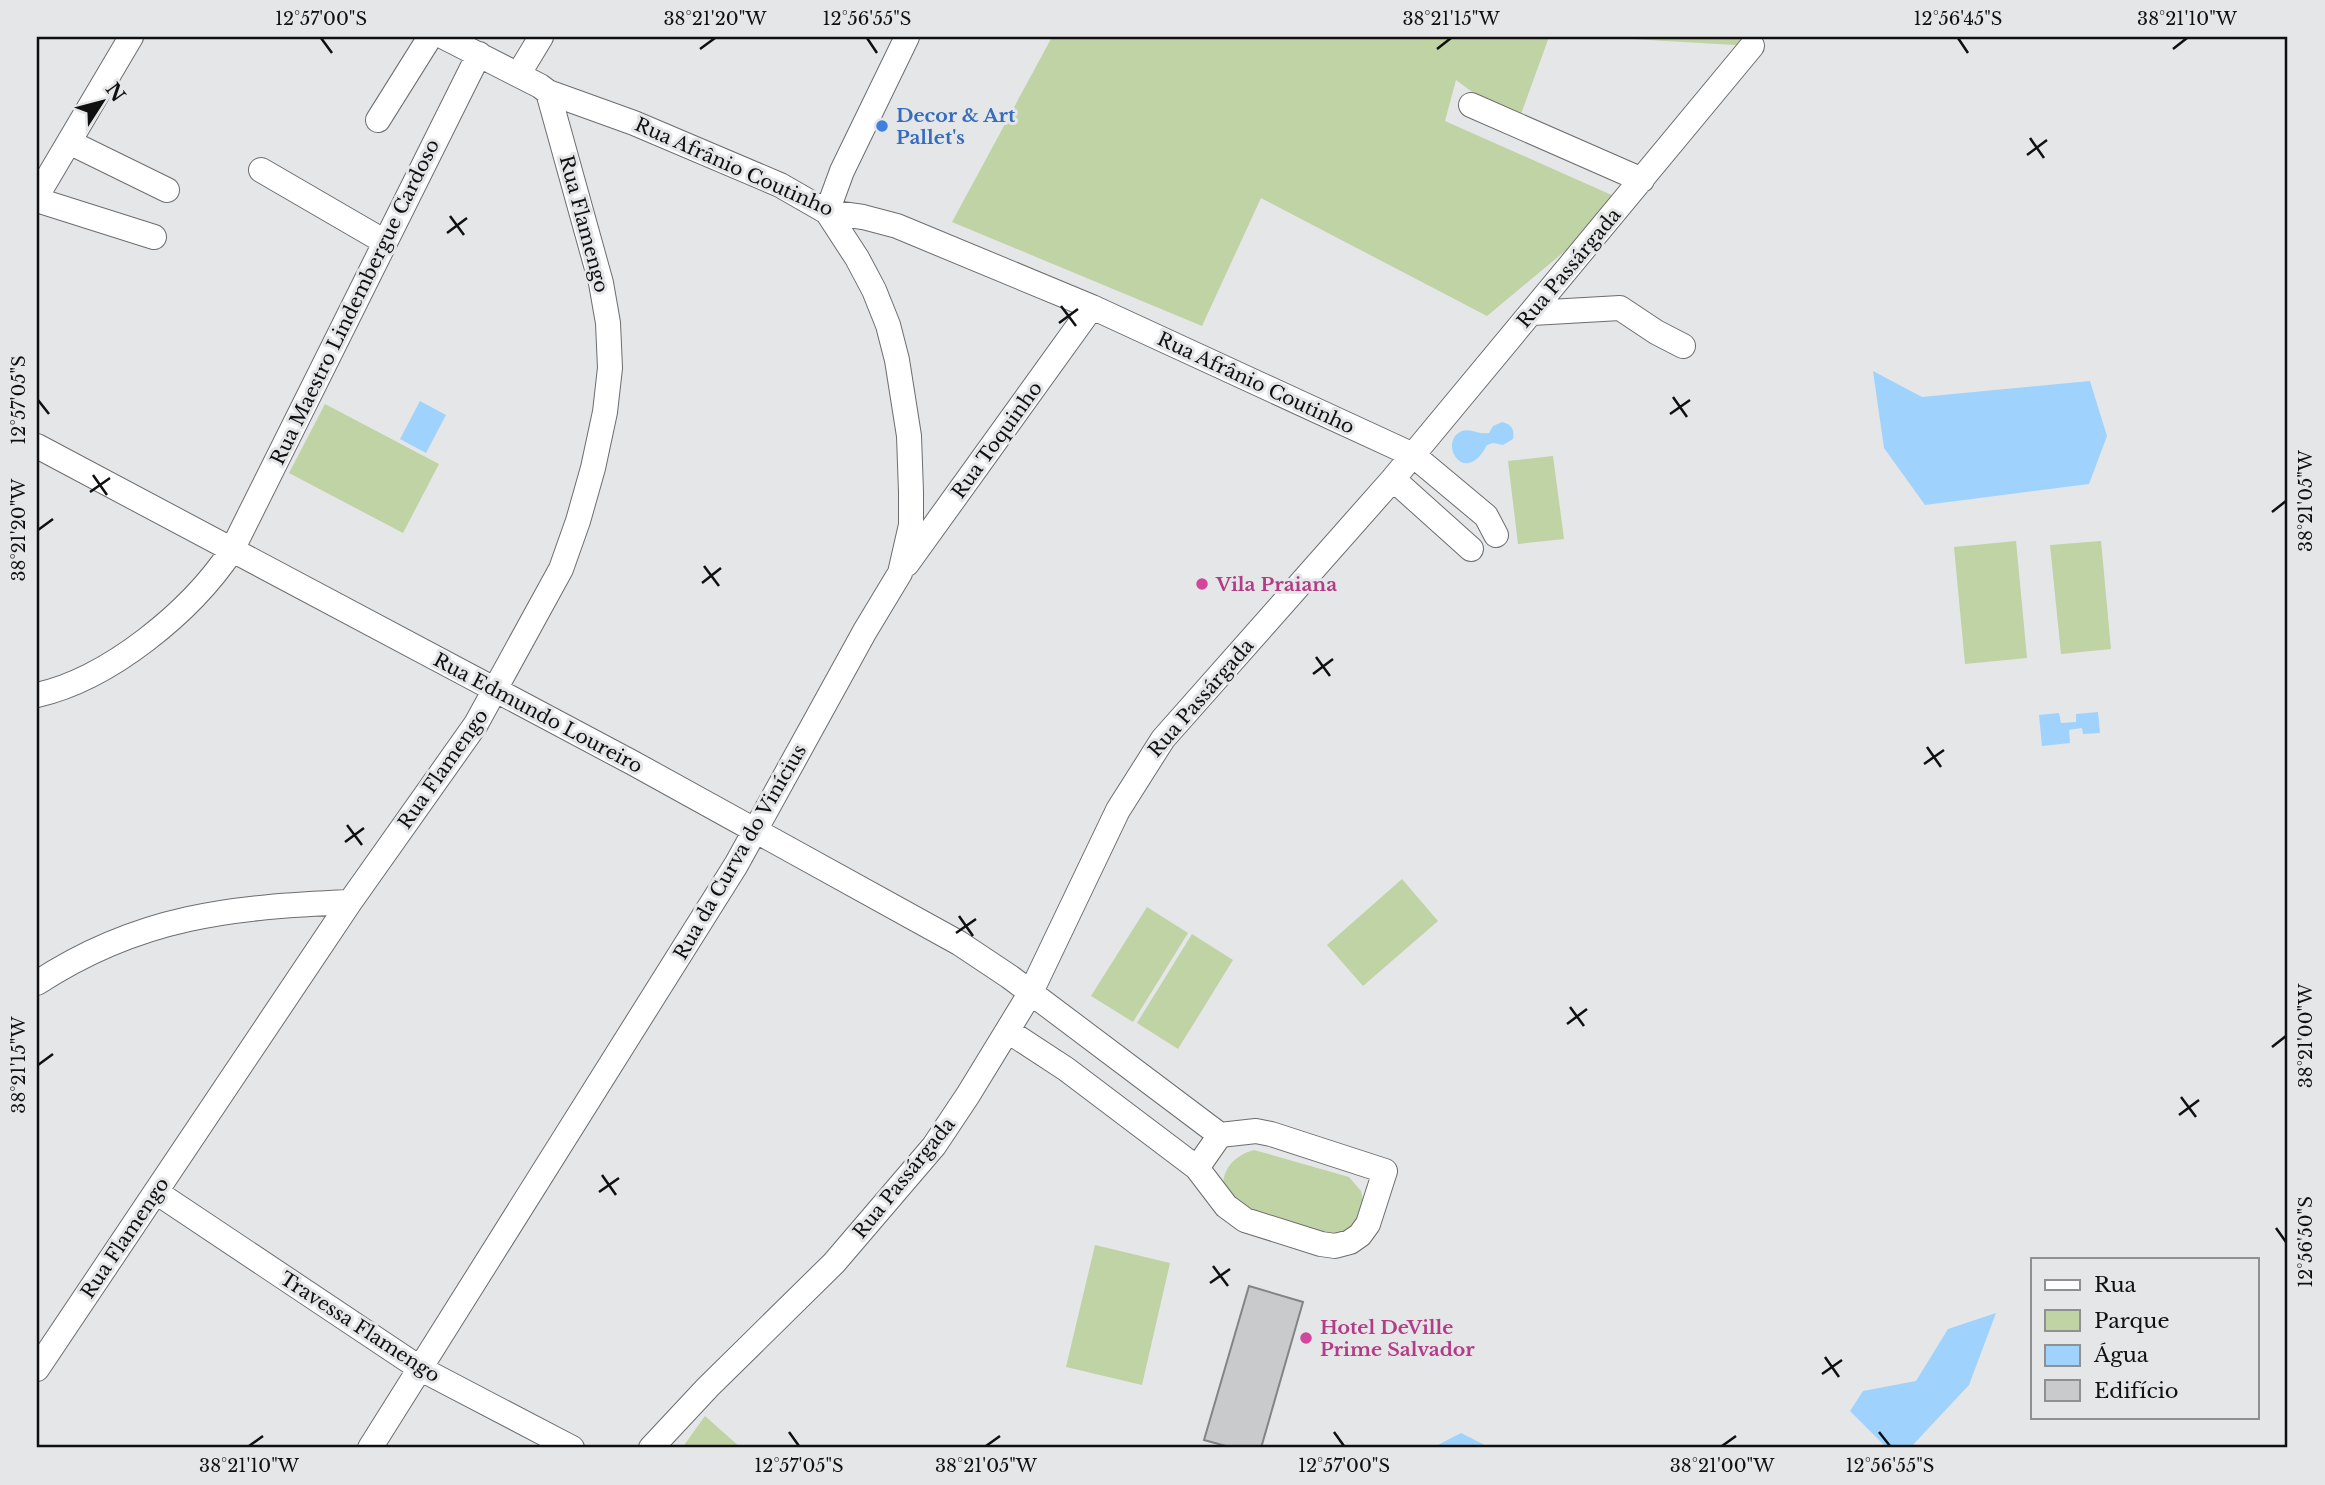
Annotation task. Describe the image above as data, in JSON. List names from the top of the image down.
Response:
{
  "streets": {
    "street": [
      "Rua Afrânio Coutinho",
      "Rua Flamengo",
      "Rua Passárgada",
      "Rua Maestro Lindembergue Cardoso",
      "Rua Toquinho",
      "Rua Edmundo Loureiro",
      "Rua da Curva do Vinícius",
      "Travessa Flamengo"
    ]
  },
  "crossings": [
    ["Rua Afrânio Coutinho", "Rua Flamengo"],
    ["Rua Afrânio Coutinho", "Rua Passárgada"],
    ["Rua Afrânio Coutinho", "Rua Maestro Lindembergue Cardoso"],
    ["Rua Afrânio Coutinho", "Rua Toquinho"],
    ["Rua Afrânio Coutinho", "Rua da Curva do Vinícius"],
    ["Rua Flamengo", "Rua Edmundo Loureiro"],
    ["Rua Flamengo", "Travessa Flamengo"],
    ["Rua Passárgada", "Rua Edmundo Loureiro"],
    ["Rua Maestro Lindembergue Cardoso", "Rua Edmundo Loureiro"],
    ["Rua Toquinho", "Rua da Curva do Vinícius"],
    ["Rua Edmundo Loureiro", "Rua da Curva do Vinícius"],
    ["Rua da Curva do Vinícius", "Travessa Flamengo"]
  ],
  "places": ["Decor & Art Pallet's", "Vila Praiana", "Hotel DeVille Prime Salvador"],
  "legend": [
    "Rua",
    "Parque",
    "Água",
    "Edifício"
  ],
  "north": "top right",
  "coordinates": [
    "12°57'00\"S",
    "38°21'20\"W",
    "12°56'55\"S",
    "38°21'15\"W",
    "12°56'45\"S",
    "38°21'10\"W",
    "12°57'05\"S",
    "38°21'05\"W",
    "38°21'00\"W",
    "12°56'50\"S"
  ]
}
